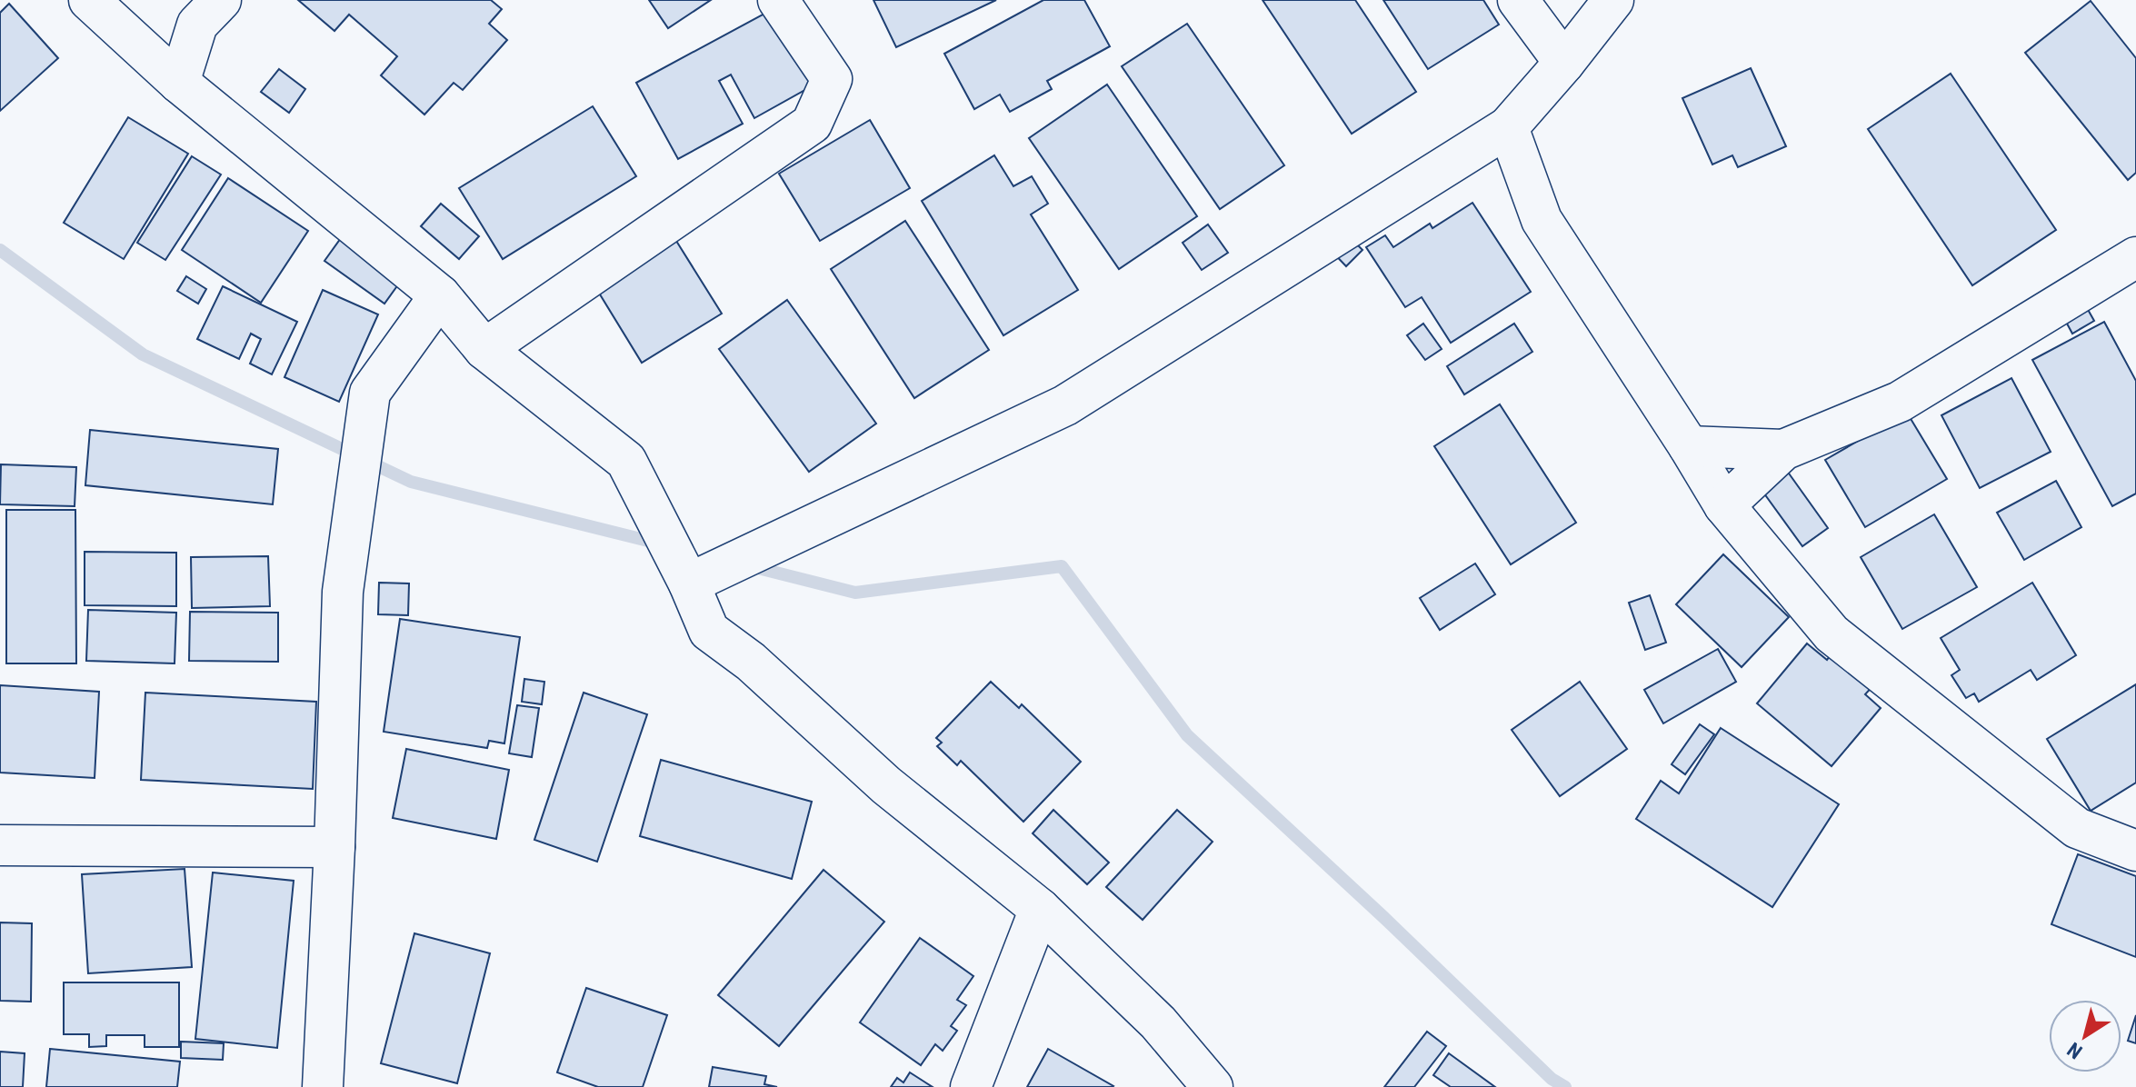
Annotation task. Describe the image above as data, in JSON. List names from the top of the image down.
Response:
{
  "north": "bottom left"
}
